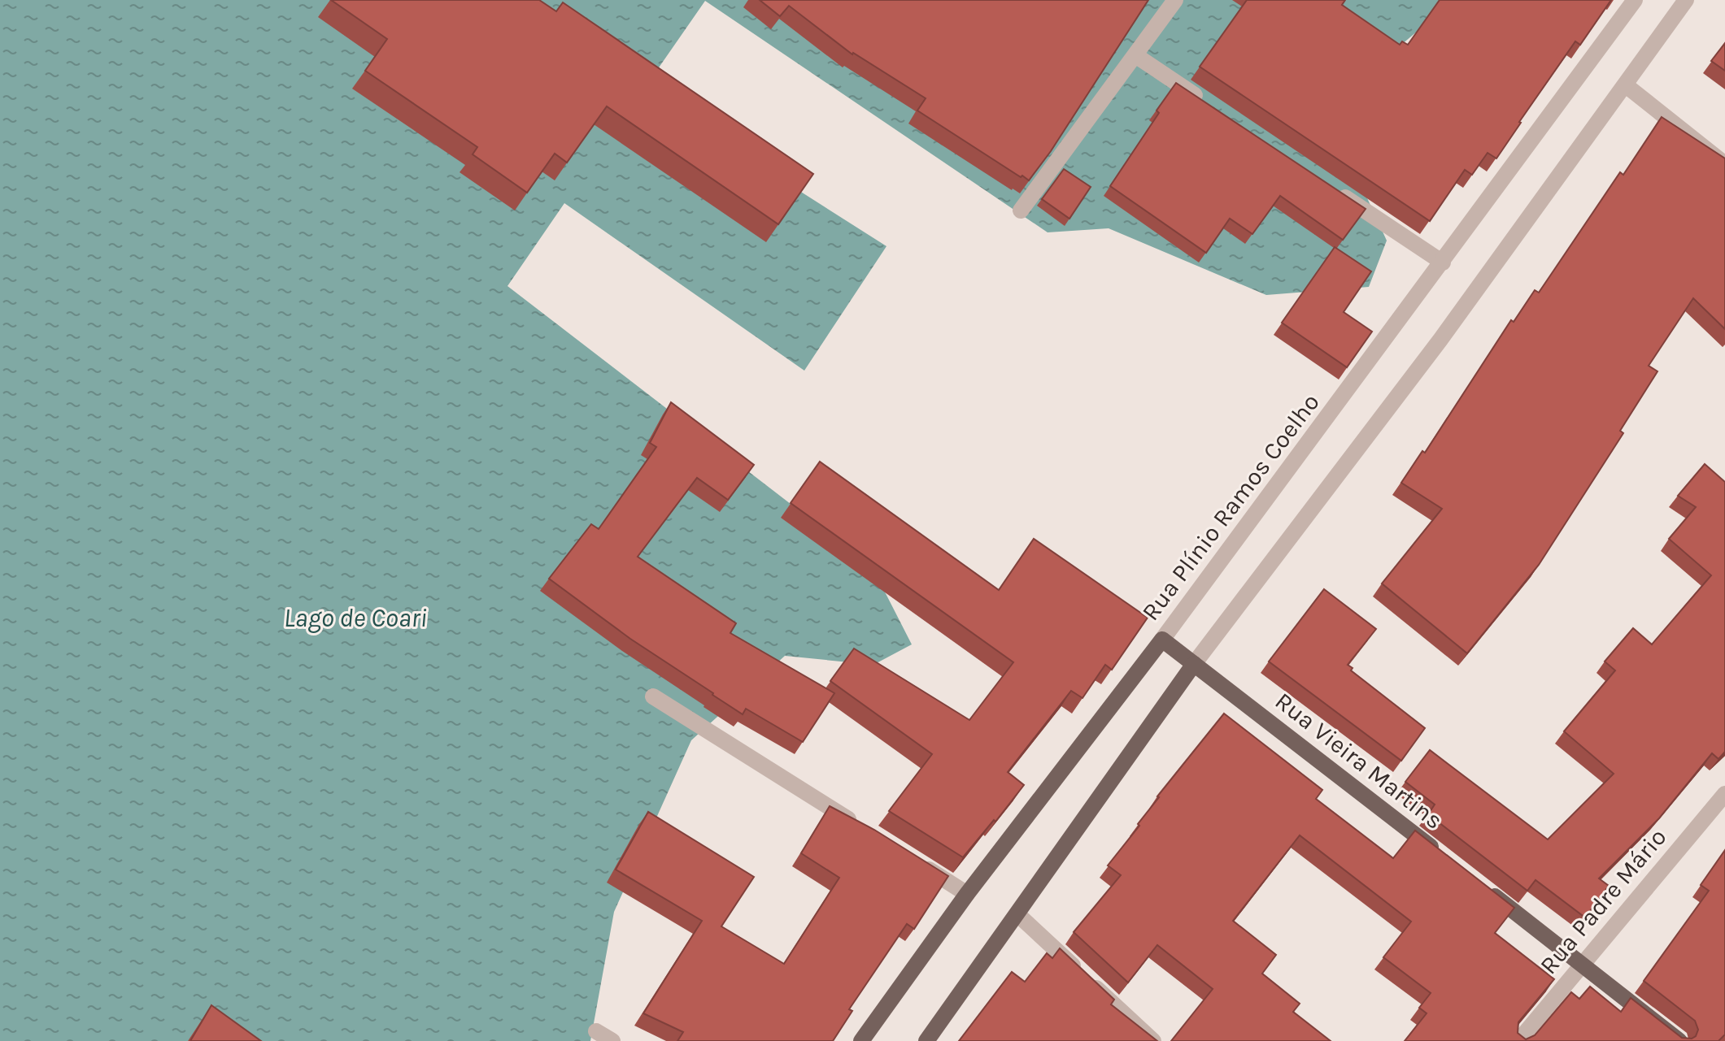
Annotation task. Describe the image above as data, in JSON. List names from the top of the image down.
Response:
{
  "streets": {
    "main road": ["Rua Plínio Ramos Coelho", "Rua Vieira Martins"],
    "street": ["Rua Padre Mário"]
  },
  "crossings": [
    ["Rua Plínio Ramos Coelho", "Rua Vieira Martins"]
  ],
  "water": ["Lago de Coari"]
}
